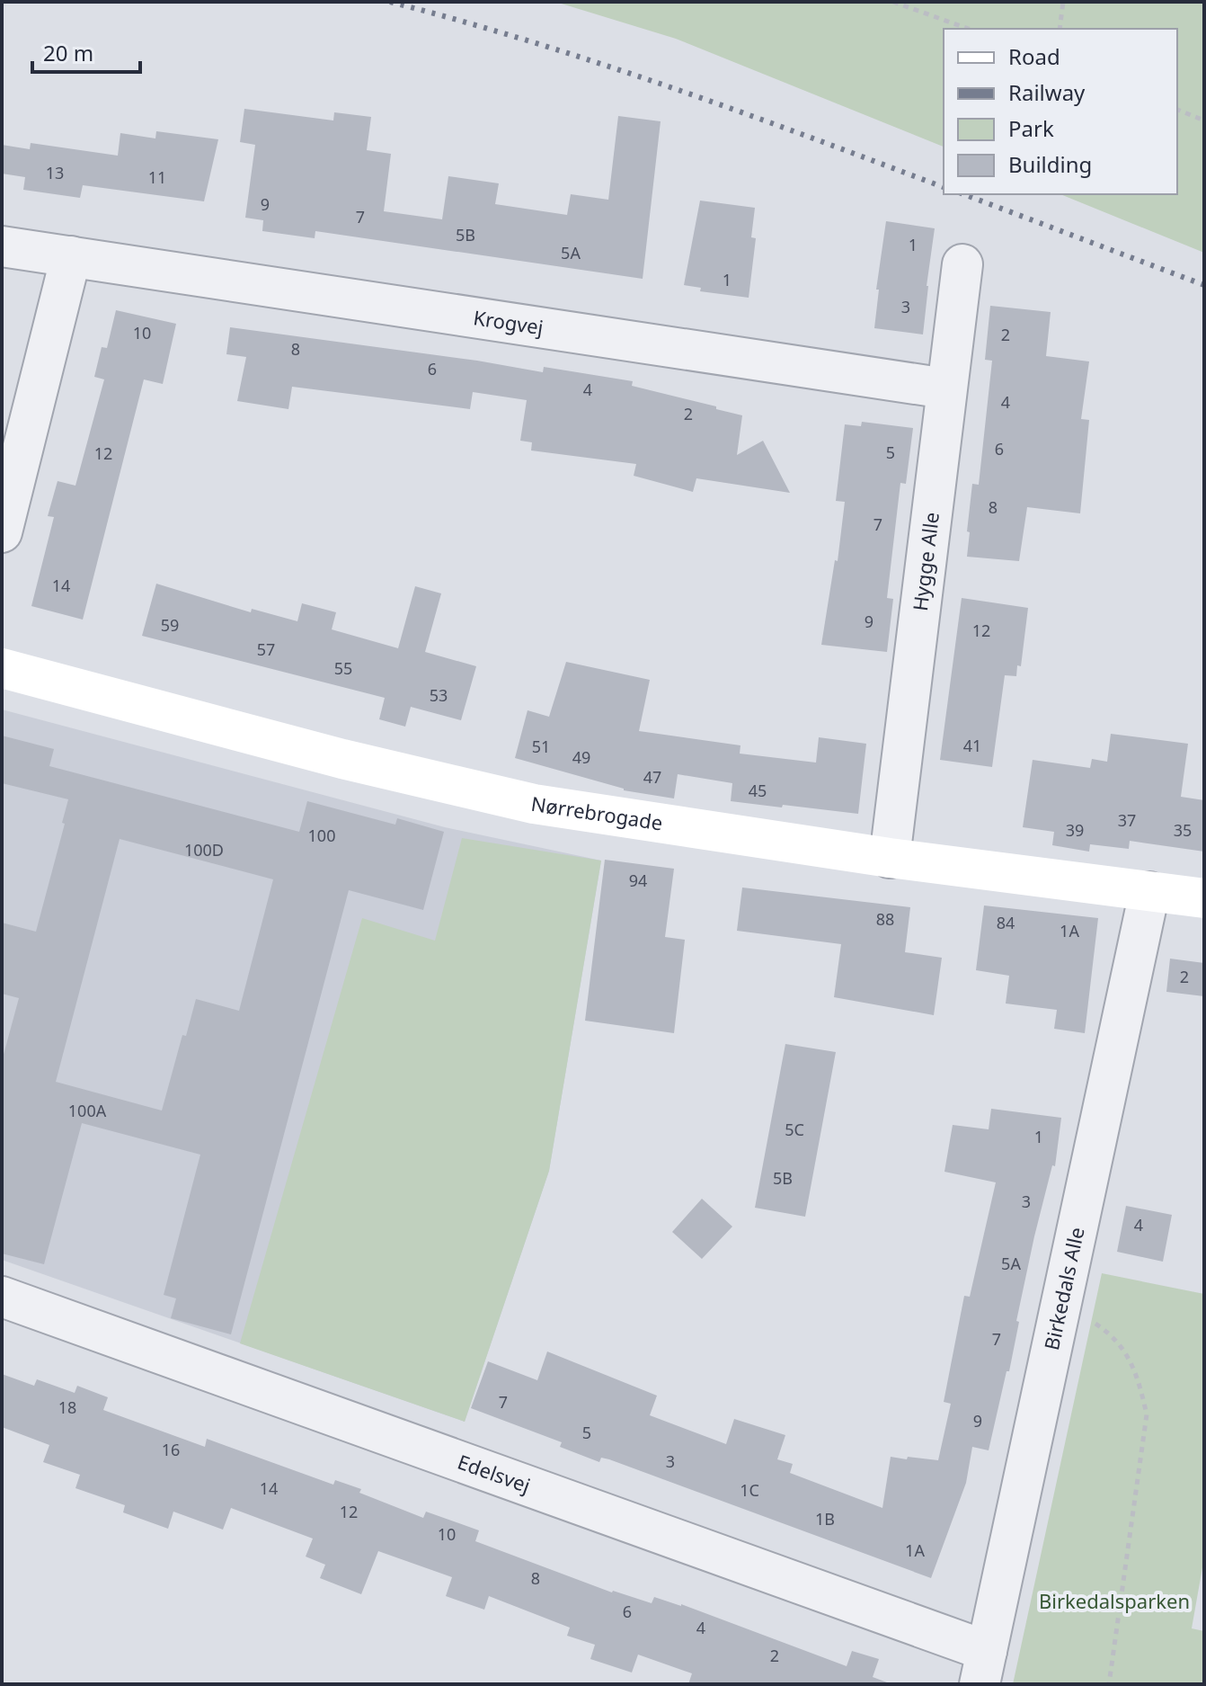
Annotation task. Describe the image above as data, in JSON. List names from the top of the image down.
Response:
{
  "streets": {
    "street": [
      "Krogvej",
      "Hygge Alle",
      "Nørrebrogade",
      "Birkedals Alle",
      "Edelsvej"
    ]
  },
  "crossings": [
    ["Krogvej", "Hygge Alle"],
    ["Hygge Alle", "Nørrebrogade"],
    ["Nørrebrogade", "Birkedals Alle"],
    ["Birkedals Alle", "Edelsvej"]
  ],
  "parks": ["Birkedalsparken"],
  "house_numbers": [
    "13",
    "11",
    "9",
    "7",
    "5B",
    "1",
    "5A",
    "1",
    "3",
    "10",
    "2",
    "8",
    "6",
    "4",
    "4",
    "2",
    "6",
    "5",
    "12",
    "8",
    "7",
    "14",
    "9",
    "59",
    "12",
    "57",
    "55",
    "53",
    "41",
    "51",
    "49",
    "47",
    "45",
    "37",
    "39",
    "35",
    "100",
    "100D",
    "94",
    "88",
    "84",
    "1A",
    "2",
    "100A",
    "5C",
    "1",
    "5B",
    "3",
    "4",
    "5A",
    "7",
    "7",
    "18",
    "9",
    "5",
    "16",
    "3",
    "14",
    "1C",
    "12",
    "1B",
    "10",
    "1A",
    "8",
    "6",
    "4",
    "2"
  ],
  "legend": [
    "Road",
    "Railway",
    "Park",
    "Building"
  ],
  "scale_bar": "20 m"
}
